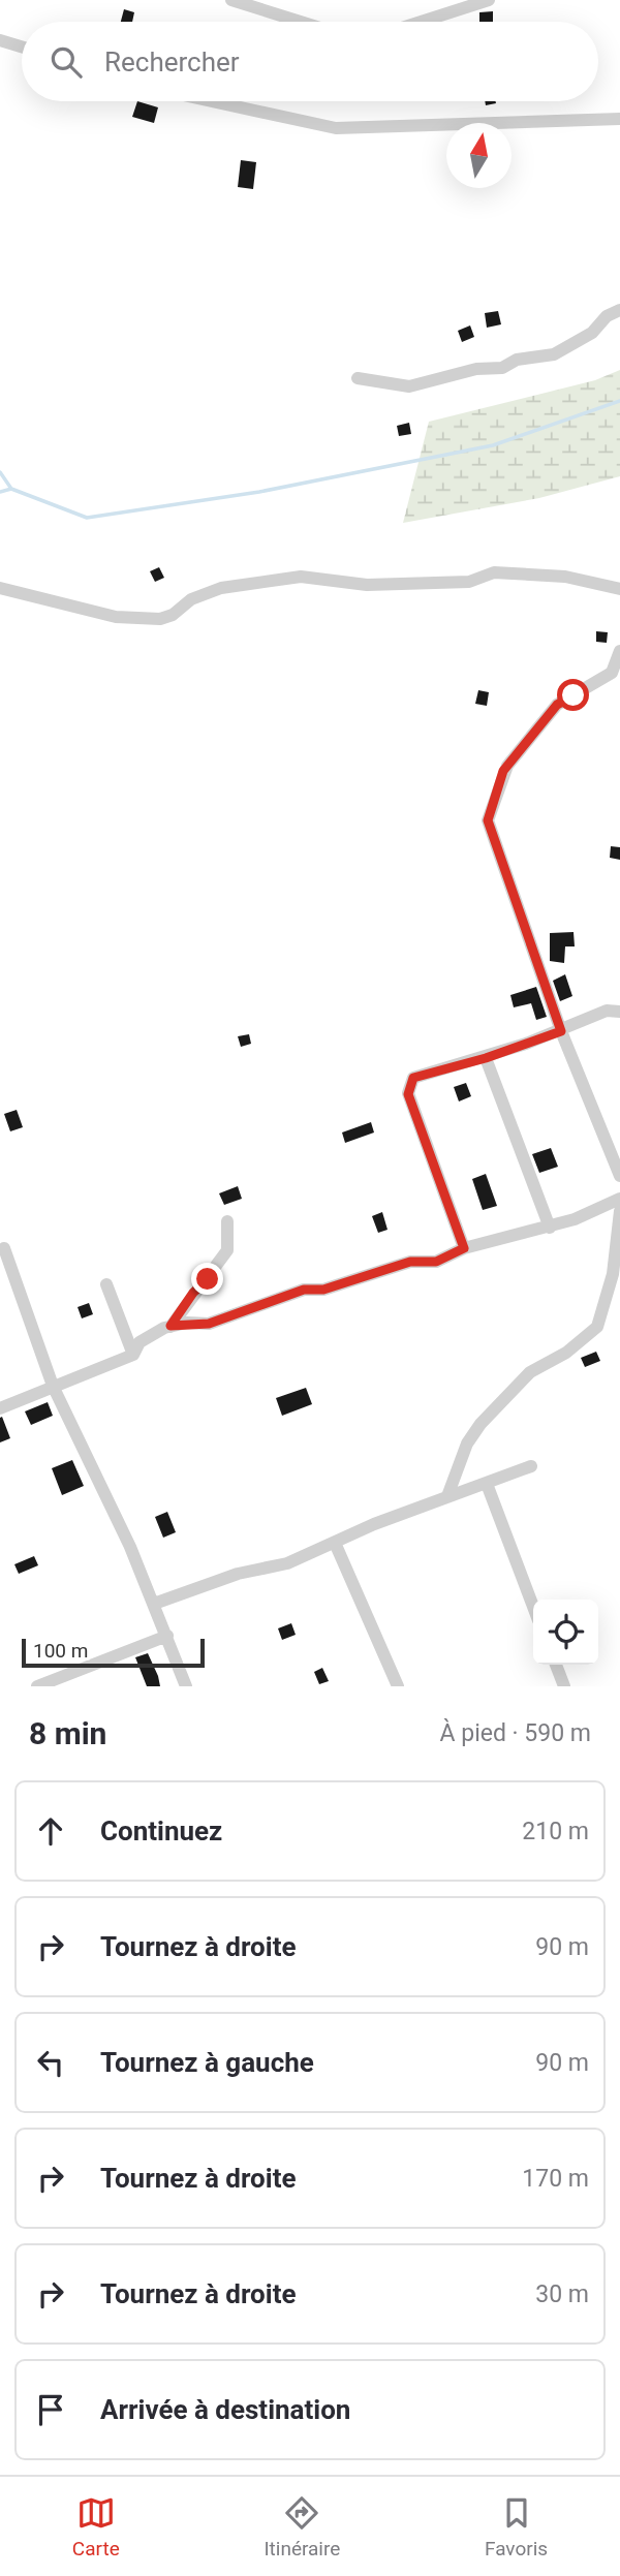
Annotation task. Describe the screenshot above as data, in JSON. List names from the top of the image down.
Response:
{
  "scale_bar": "100 m",
  "north": "top",
  "page": {
    "search": "Rechercher",
    "scale": "100 m",
    "heading": ["8 min", "À pied · 590 m"],
    "list": [
      ["Continuez", "210 m"],
      ["Tournez à droite", "90 m"],
      ["Tournez à gauche", "90 m"],
      ["Tournez à droite", "170 m"],
      ["Tournez à droite", "30 m"],
      "Arrivée à destination"
    ],
    "nav": ["Carte", "Itinéraire", "Favoris"]
  }
}
